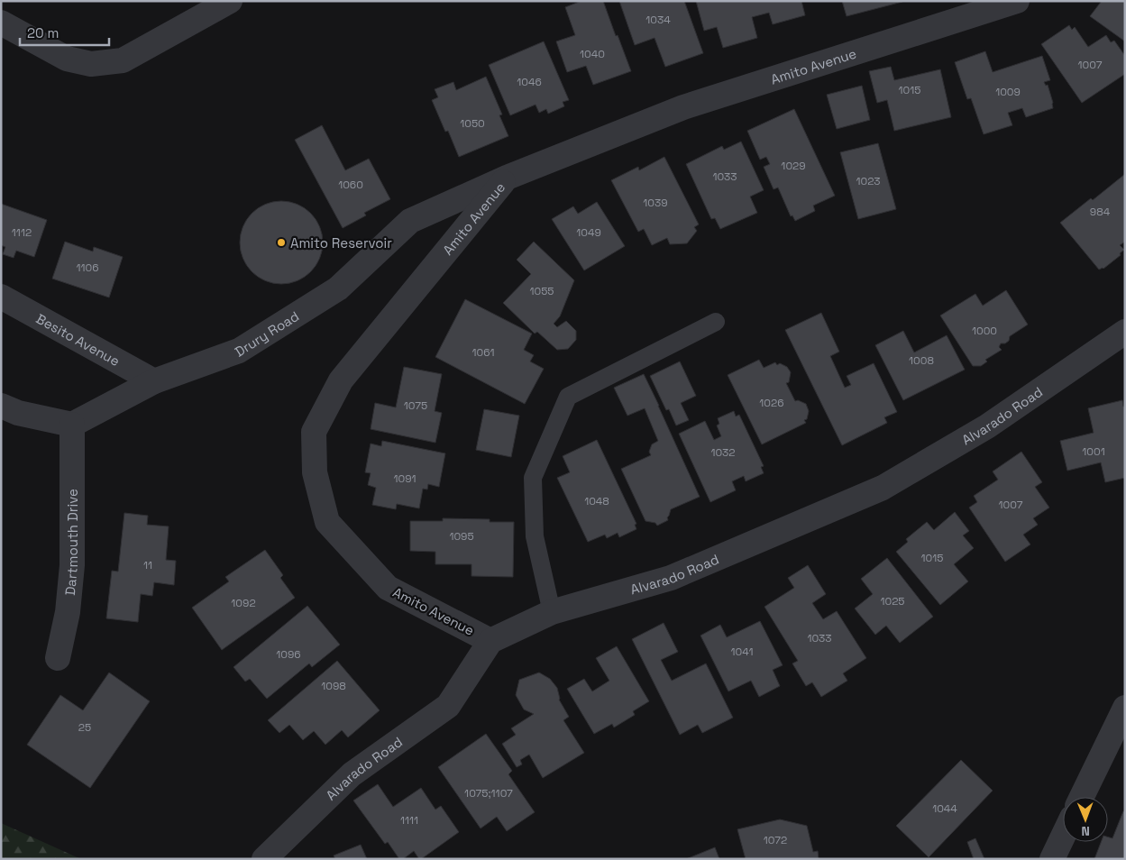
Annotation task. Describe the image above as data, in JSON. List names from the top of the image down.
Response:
{
  "streets": {
    "street": [
      "Amito Avenue",
      "Drury Road",
      "Besito Avenue",
      "Alvarado Road",
      "Dartmouth Drive"
    ]
  },
  "crossings": [
    ["Amito Avenue", "Drury Road"],
    ["Amito Avenue", "Alvarado Road"],
    ["Drury Road", "Besito Avenue"],
    ["Drury Road", "Dartmouth Drive"]
  ],
  "places": ["Amito Reservoir"],
  "house_numbers": [
    "1034",
    "1040",
    "1007",
    "1046",
    "1015",
    "1009",
    "1050",
    "1029",
    "1033",
    "1023",
    "1060",
    "1039",
    "984",
    "1112",
    "1049",
    "1106",
    "1055",
    "1000",
    "1061",
    "1008",
    "1026",
    "1075",
    "1001",
    "1032",
    "1091",
    "1048",
    "1007",
    "1095",
    "1015",
    "11",
    "1025",
    "1092",
    "1033",
    "1041",
    "1096",
    "1098",
    "25",
    "1075;1107",
    "1044",
    "1111",
    "1072"
  ],
  "scale_bar": "20 m",
  "north": "bottom"
}
